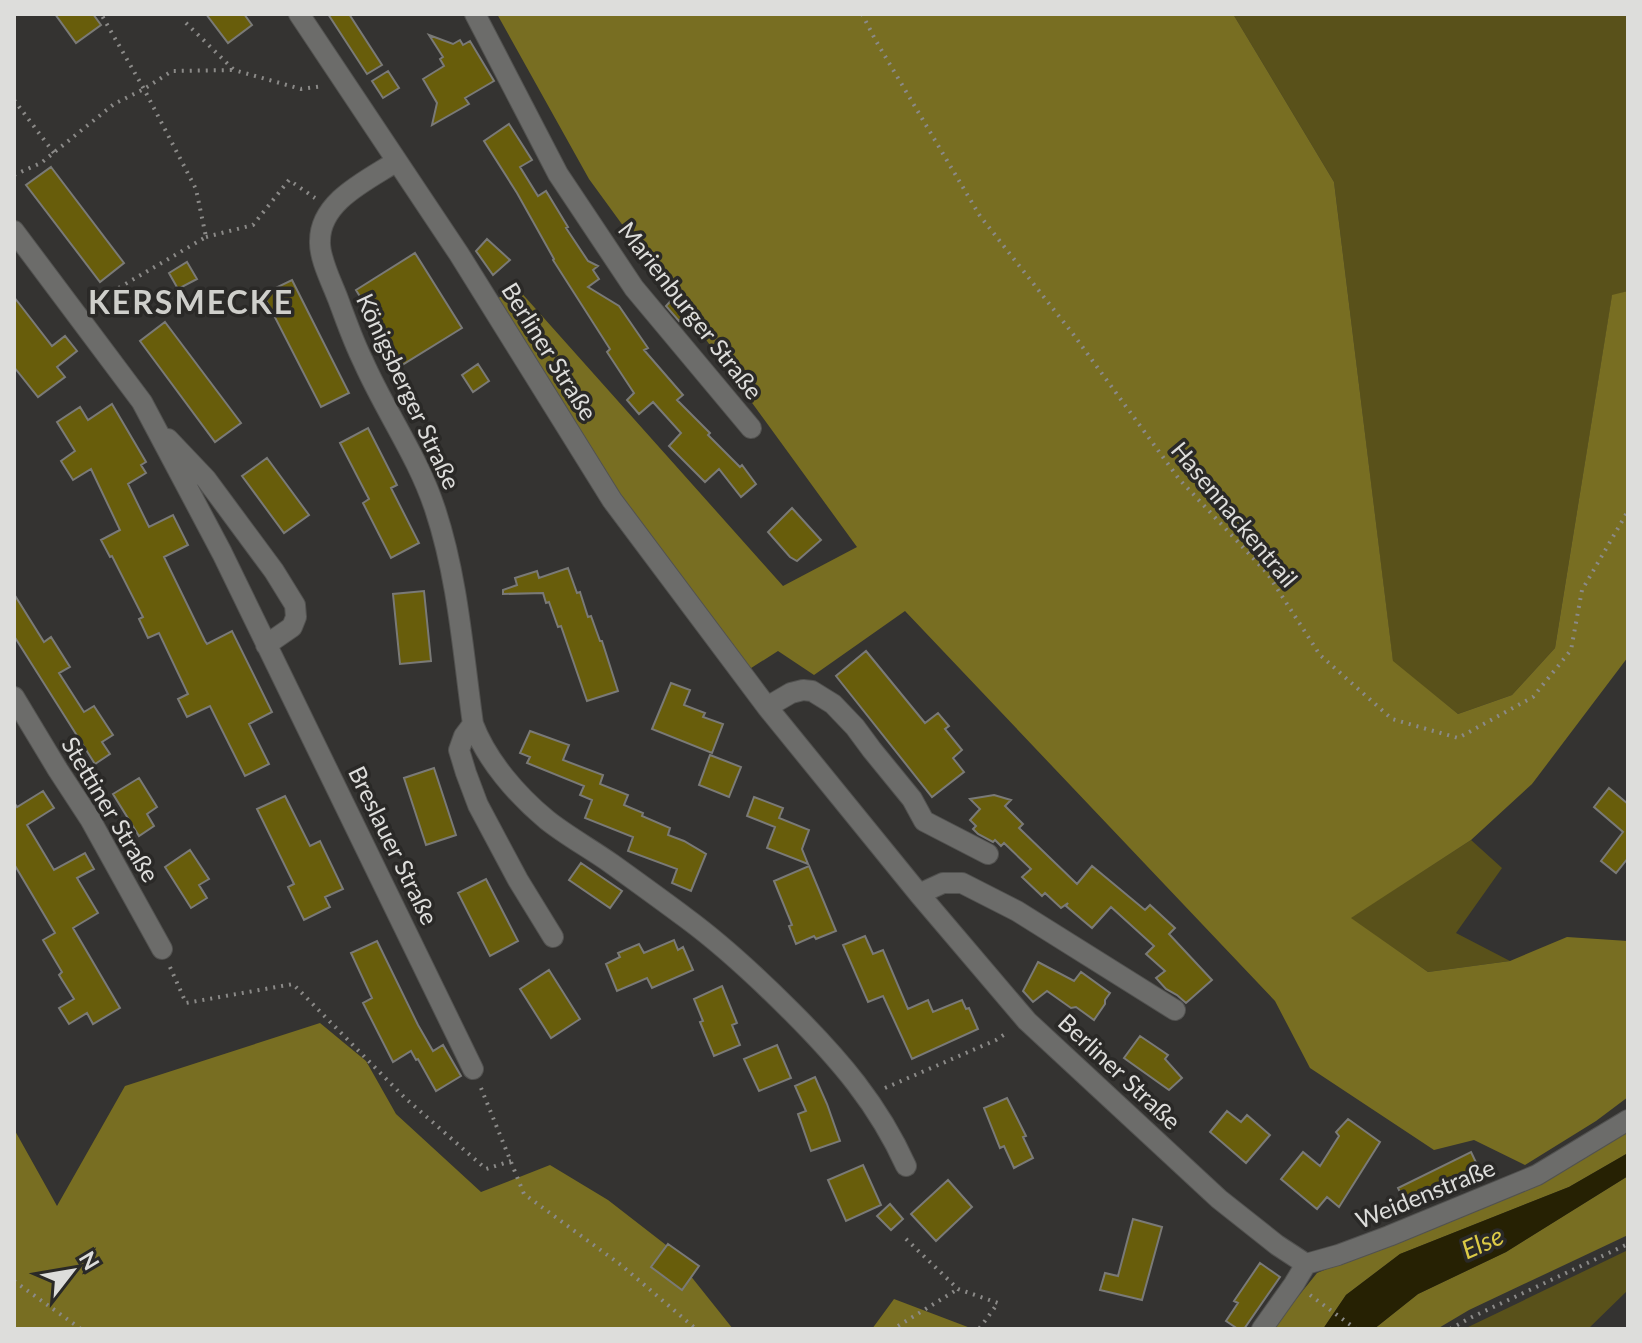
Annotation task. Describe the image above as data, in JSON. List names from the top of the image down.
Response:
{
  "streets": {
    "street": [
      "Marienburger Straße",
      "Berliner Straße",
      "Königsberger Straße",
      "Stettiner Straße",
      "Breslauer Straße",
      "Weidenstraße"
    ],
    "path": ["Hasennackentrail"]
  },
  "crossings": [
    ["Berliner Straße", "Weidenstraße"]
  ],
  "districts": ["KERSMECKE"],
  "water": ["Else"],
  "north": "top right"
}
